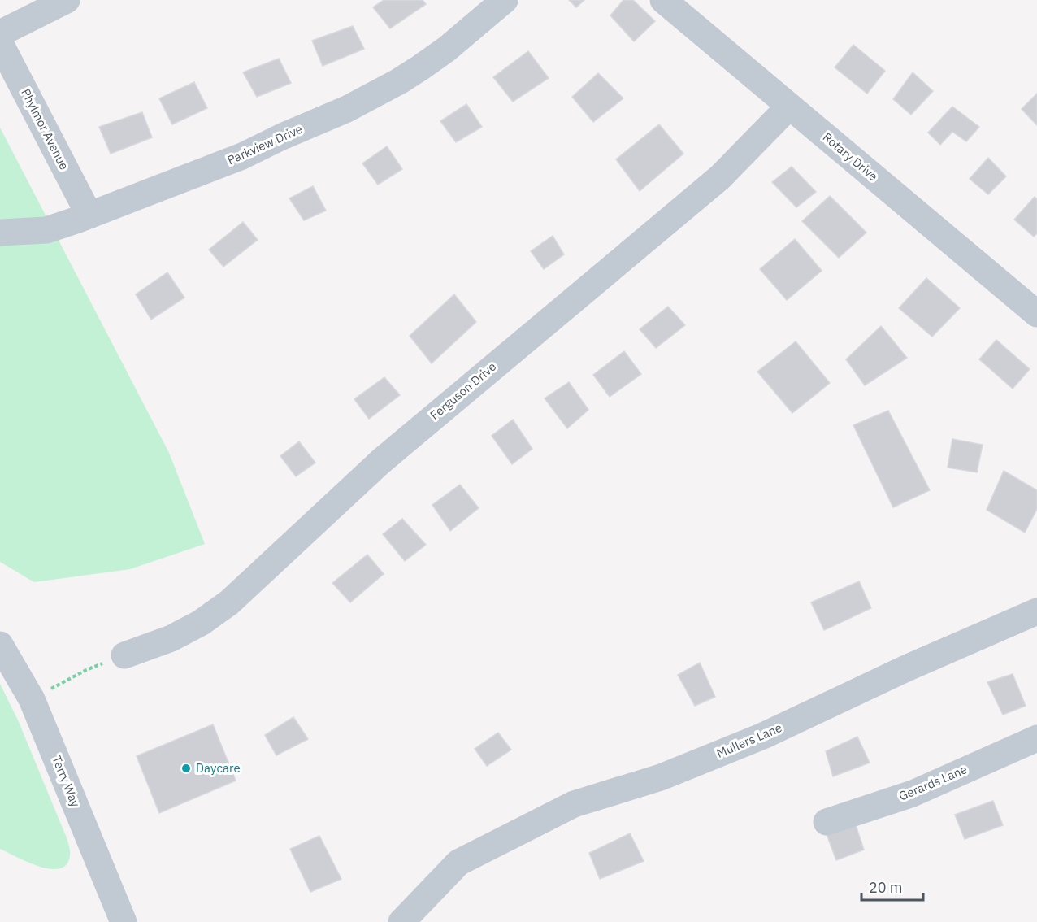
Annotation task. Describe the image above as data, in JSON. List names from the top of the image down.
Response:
{
  "streets": {
    "street": [
      "Phylmor Avenue",
      "Parkview Drive",
      "Rotary Drive",
      "Ferguson Drive",
      "Mullers Lane",
      "Terry Way",
      "Gerards Lane"
    ]
  },
  "crossings": [
    ["Phylmor Avenue", "Parkview Drive"],
    ["Rotary Drive", "Ferguson Drive"]
  ],
  "places": ["Daycare"],
  "scale_bar": "20 m"
}
